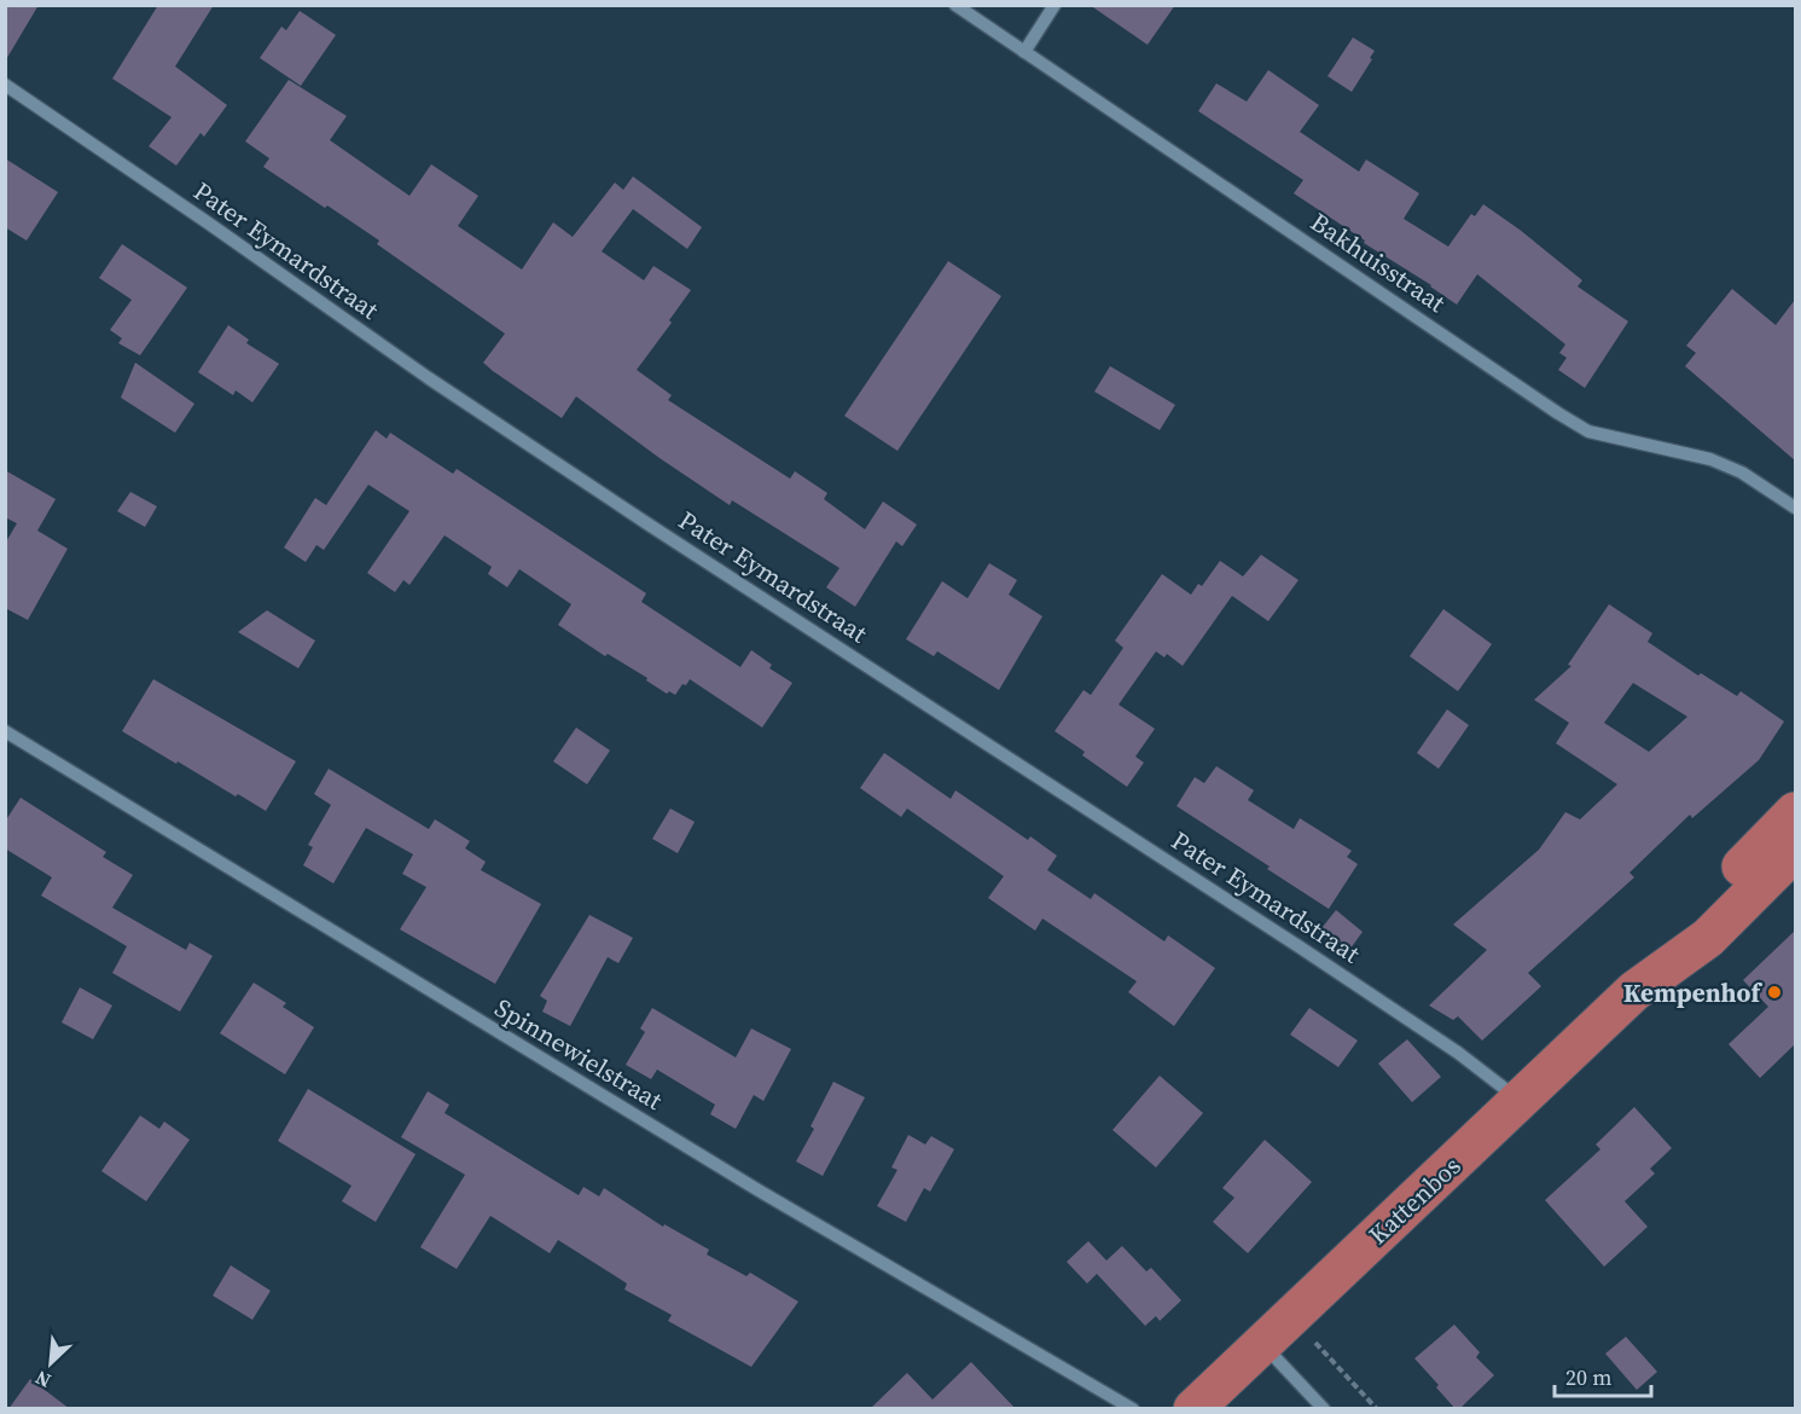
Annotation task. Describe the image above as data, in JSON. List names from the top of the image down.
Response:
{
  "streets": {
    "main road": ["Kattenbos"],
    "street": ["Pater Eymardstraat", "Bakhuisstraat", "Spinnewielstraat"]
  },
  "crossings": [
    ["Pater Eymardstraat", "Kattenbos"]
  ],
  "places": ["Kempenhof"],
  "scale_bar": "20 m",
  "north": "bottom left"
}
